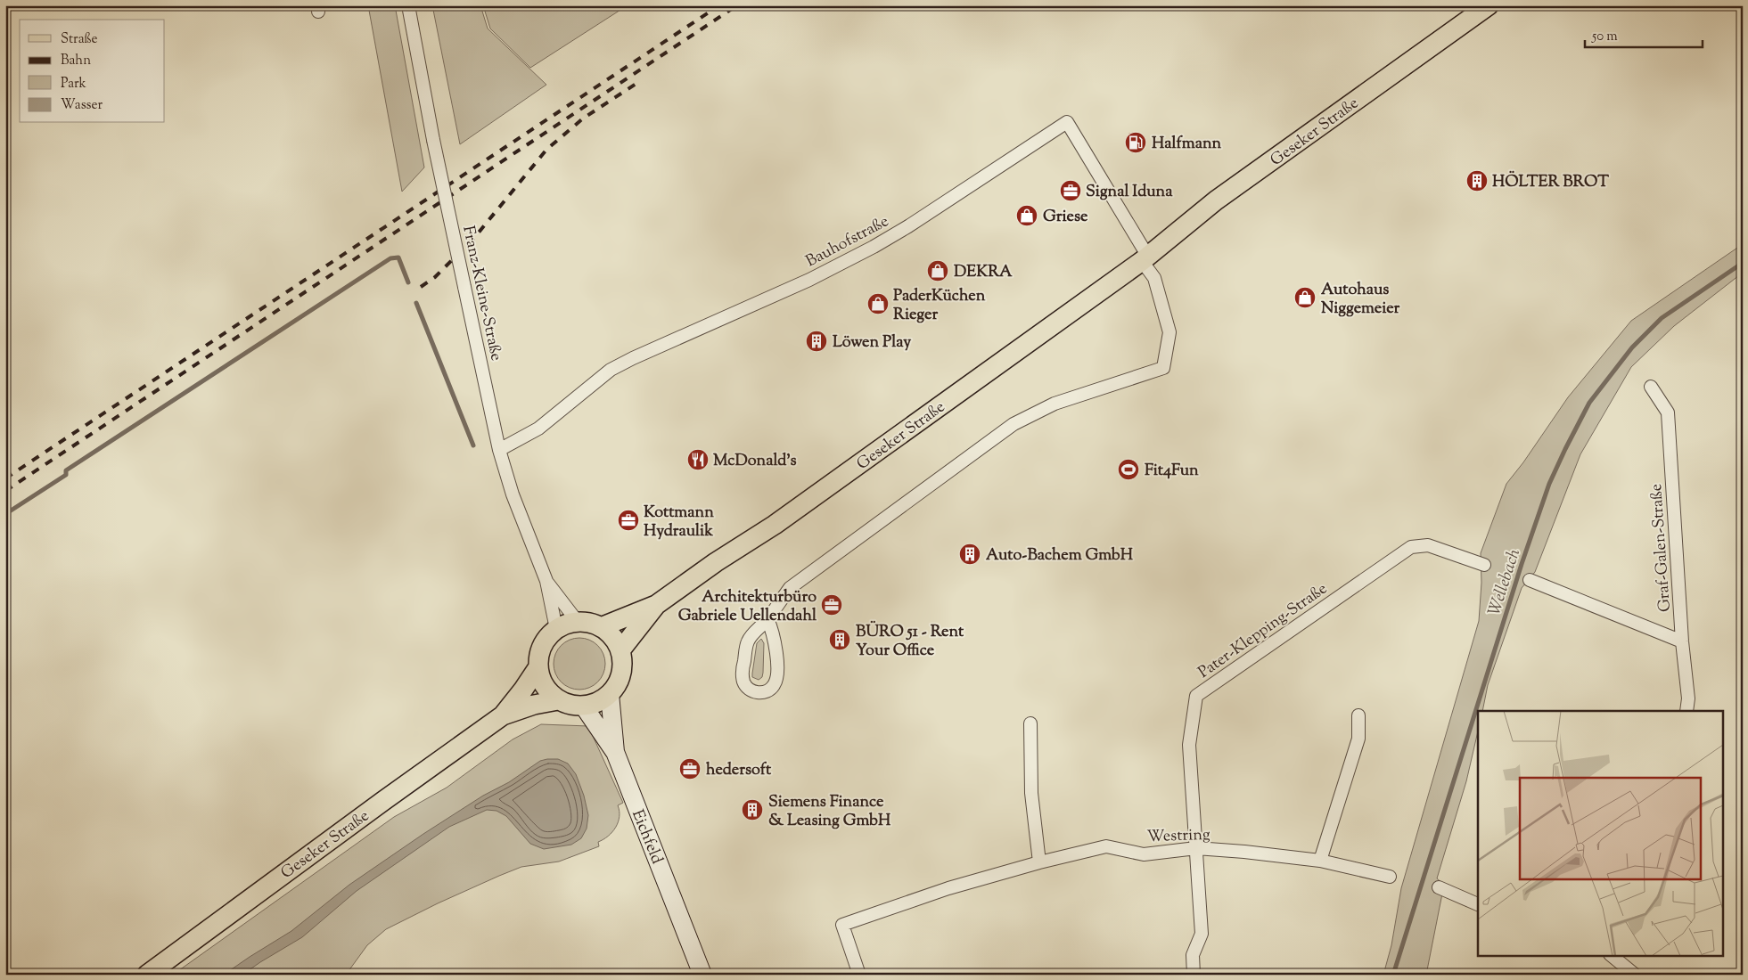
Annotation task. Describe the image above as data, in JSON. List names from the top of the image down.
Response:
{
  "streets": {
    "main road": ["Geseker Straße", "Eichfeld"],
    "street": [
      "Bauhofstraße",
      "Franz-Kleine-Straße",
      "Graf-Galen-Straße",
      "Pater-Klepping-Straße",
      "Westring"
    ]
  },
  "crossings": [
    ["Geseker Straße", "Bauhofstraße"],
    ["Geseker Straße", "Franz-Kleine-Straße"],
    ["Geseker Straße", "Eichfeld"],
    ["Bauhofstraße", "Franz-Kleine-Straße"],
    ["Franz-Kleine-Straße", "Eichfeld"],
    ["Pater-Klepping-Straße", "Westring"]
  ],
  "water": ["Wellebach"],
  "places": {
    "fuel station": ["Halfmann"],
    "building": [
      "HÖLTER BROT",
      "Löwen Play",
      "Auto-Bachem GmbH",
      "BÜRO 51 - Rent Your Office",
      "Siemens Finance & Leasing GmbH"
    ],
    "office": [
      "Signal Iduna",
      "Kottmann Hydraulik",
      "Architekturbüro Gabriele Uellendahl",
      "hedersoft"
    ],
    "shop": [
      "Griese",
      "DEKRA",
      "Autohaus Niggemeier",
      "PaderKüchen Rieger"
    ],
    "restaurant": ["McDonald's"],
    "sports": ["Fit4Fun"]
  },
  "legend": [
    "Straße",
    "Bahn",
    "Park",
    "Wasser"
  ],
  "scale_bar": "50 m"
}
